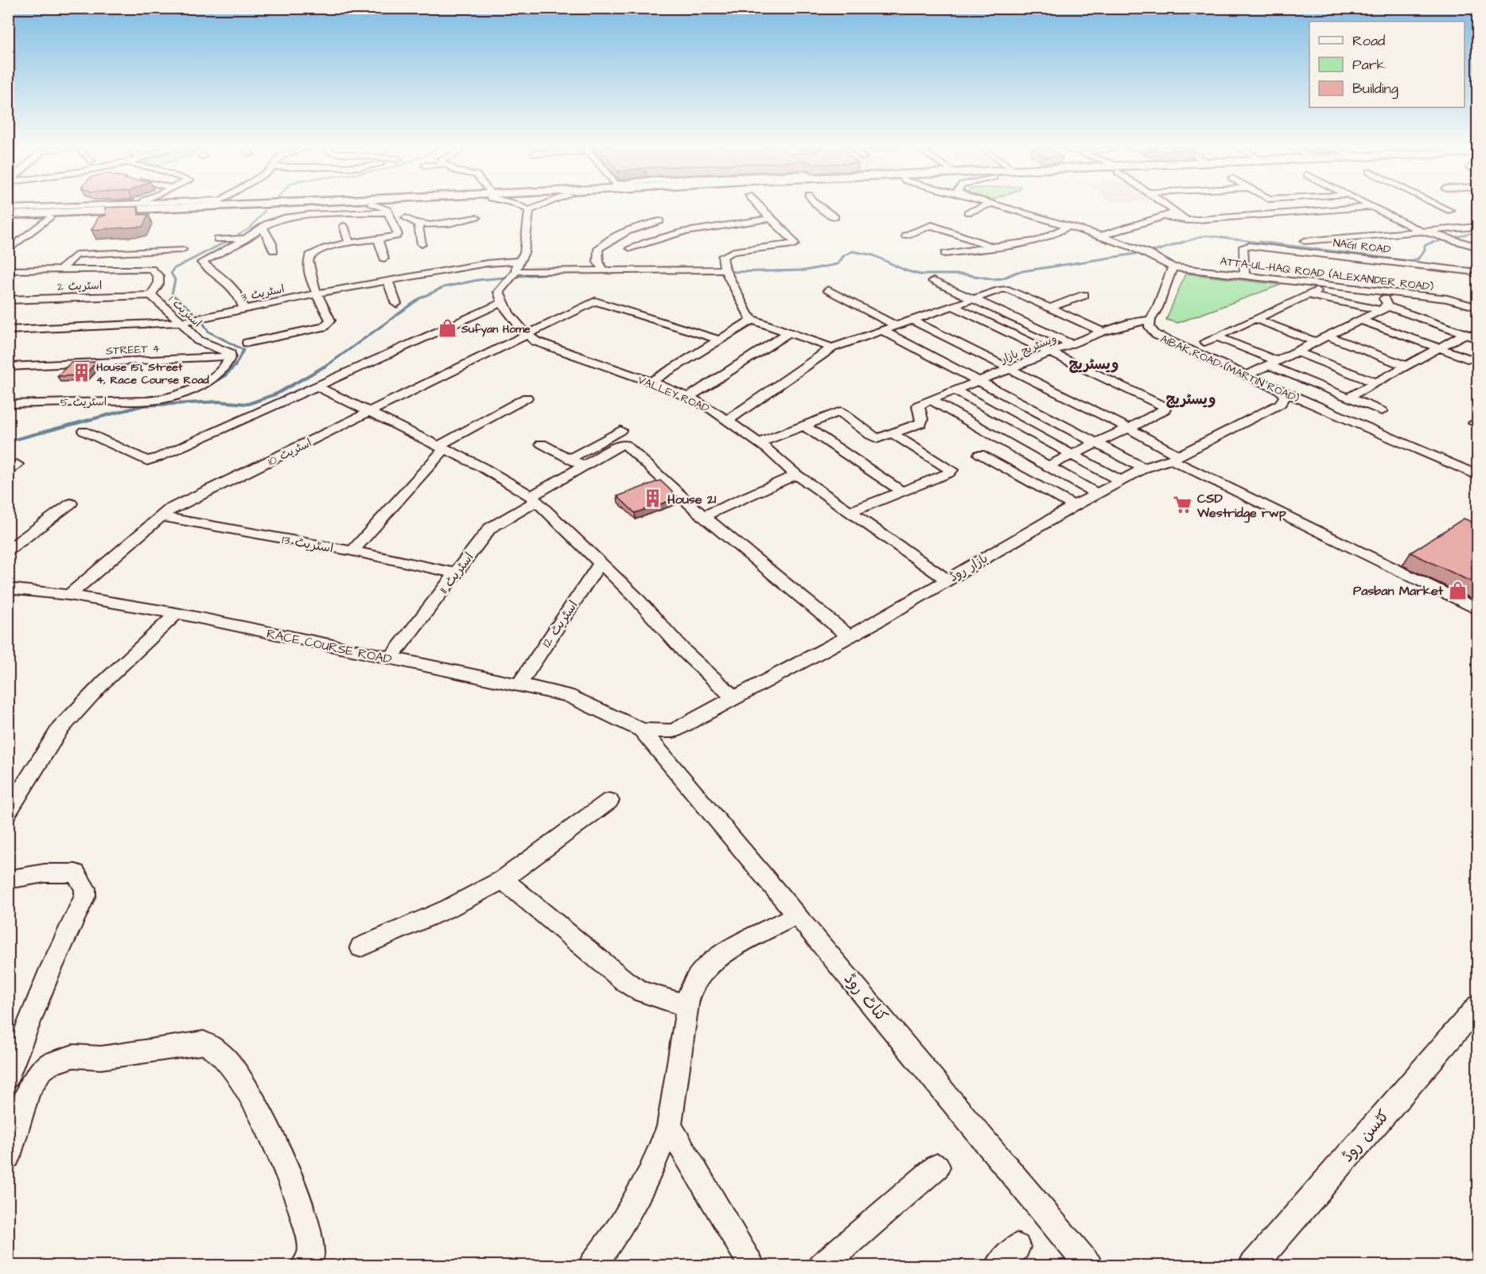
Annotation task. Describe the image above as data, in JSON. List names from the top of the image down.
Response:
{
  "streets": {
    "street": [
      "NAGI ROAD",
      "ATTA-UL-HAQ ROAD (ALEXANDER ROAD)",
      "اسٹریٹ 2",
      "اسٹریٹ 3",
      "اسٹریٹ 1",
      "ویسٹریج بازار",
      "STREET 4",
      "AIBAK ROAD (MARTIN ROAD)",
      "VALLEY ROAD",
      "اسٹریٹ 5",
      "اسٹریٹ 10",
      "اسٹریٹ 13",
      "بازار روڈ",
      "اسٹریٹ 11",
      "اسٹریٹ 12",
      "RACE COURSE ROAD",
      "کناٹ روڈ",
      "کٹسن روڈ"
    ]
  },
  "crossings": [
    ["NAGI ROAD", "ATTA-UL-HAQ ROAD (ALEXANDER ROAD)"],
    ["ATTA-UL-HAQ ROAD (ALEXANDER ROAD)", "AIBAK ROAD (MARTIN ROAD)"],
    ["اسٹریٹ 2", "اسٹریٹ 1"],
    ["اسٹریٹ 3", "اسٹریٹ 1"],
    ["اسٹریٹ 1", "STREET 4"],
    ["اسٹریٹ 1", "اسٹریٹ 5"],
    ["ویسٹریج بازار", "AIBAK ROAD (MARTIN ROAD)"],
    ["STREET 4", "اسٹریٹ 5"],
    ["AIBAK ROAD (MARTIN ROAD)", "بازار روڈ"],
    ["VALLEY ROAD", "اسٹریٹ 10"],
    ["VALLEY ROAD", "بازار روڈ"],
    ["اسٹریٹ 10", "اسٹریٹ 13"],
    ["اسٹریٹ 10", "RACE COURSE ROAD"],
    ["اسٹریٹ 13", "اسٹریٹ 11"],
    ["بازار روڈ", "RACE COURSE ROAD"],
    ["بازار روڈ", "کناٹ روڈ"],
    ["اسٹریٹ 11", "RACE COURSE ROAD"],
    ["اسٹریٹ 12", "RACE COURSE ROAD"],
    ["RACE COURSE ROAD", "کناٹ روڈ"]
  ],
  "districts": ["ویسٹریج", "ویسٹریج"],
  "places": {
    "shop": ["Sufyan Home", "Pasban Market"],
    "building": ["House 151, Street 4, Race Course Road", "House 21"],
    "supermarket": ["CSD Westridge rwp"]
  },
  "legend": ["Road", "Park", "Building"]
}
